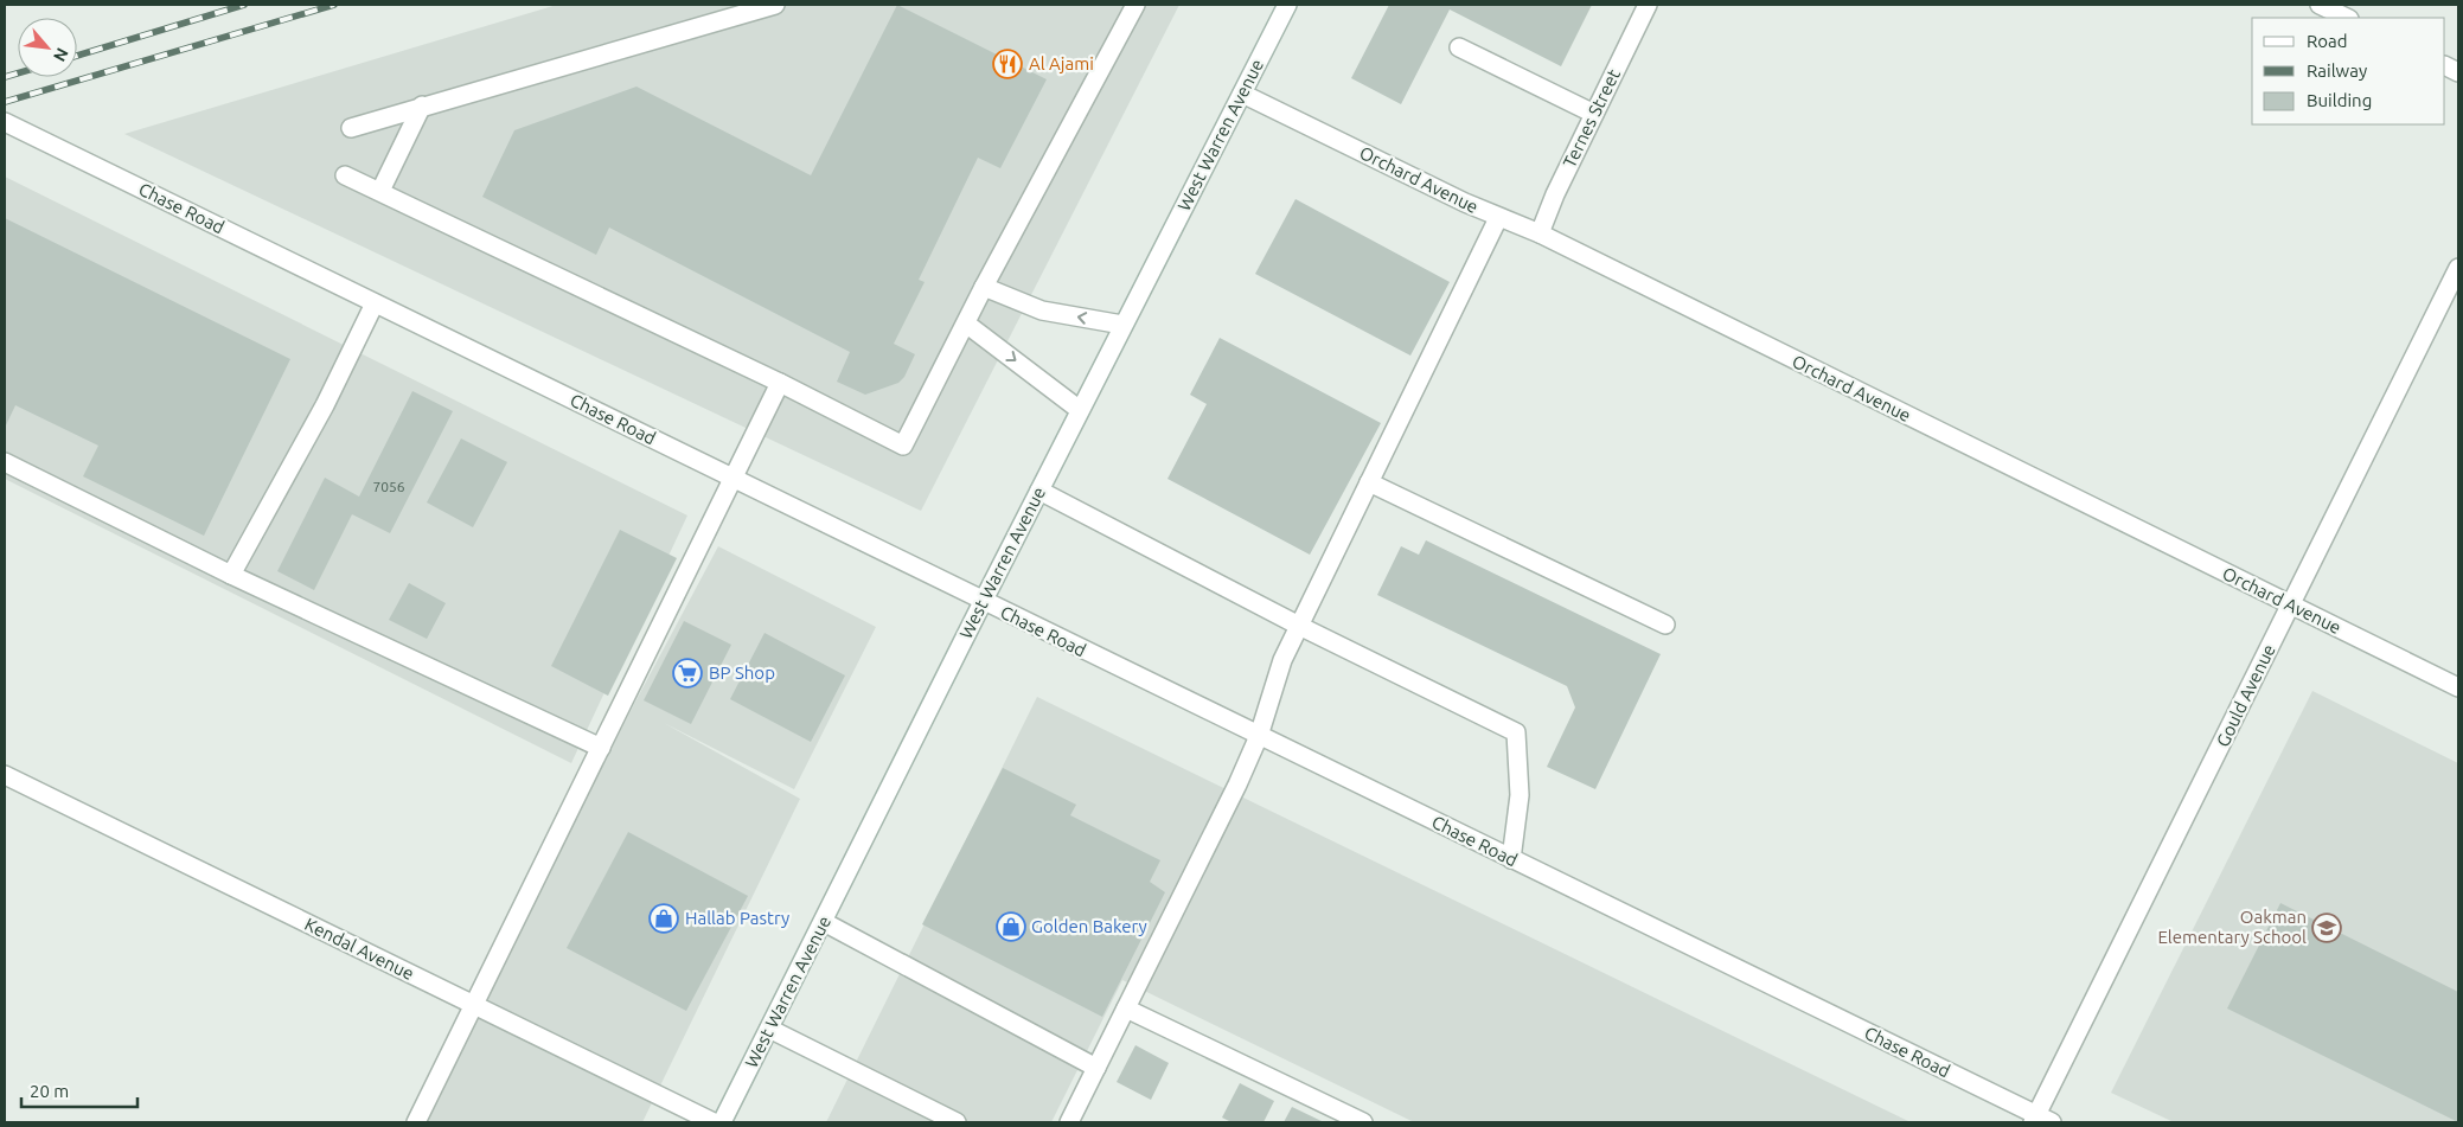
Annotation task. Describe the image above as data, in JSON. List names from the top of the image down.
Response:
{
  "streets": {
    "street": [
      "Ternes Street",
      "West Warren Avenue",
      "Orchard Avenue",
      "Chase Road",
      "Gould Avenue",
      "Kendal Avenue"
    ]
  },
  "crossings": [
    ["Ternes Street", "Orchard Avenue"],
    ["West Warren Avenue", "Orchard Avenue"],
    ["West Warren Avenue", "Chase Road"],
    ["Orchard Avenue", "Gould Avenue"],
    ["Chase Road", "Gould Avenue"]
  ],
  "places": {
    "restaurant": ["Al Ajami"],
    "supermarket": ["BP Shop"],
    "shop": ["Hallab Pastry", "Golden Bakery"],
    "school or university": ["Oakman Elementary School"]
  },
  "house_numbers": ["7056"],
  "legend": ["Road", "Railway", "Building"],
  "scale_bar": "20 m",
  "north": "bottom right"
}
